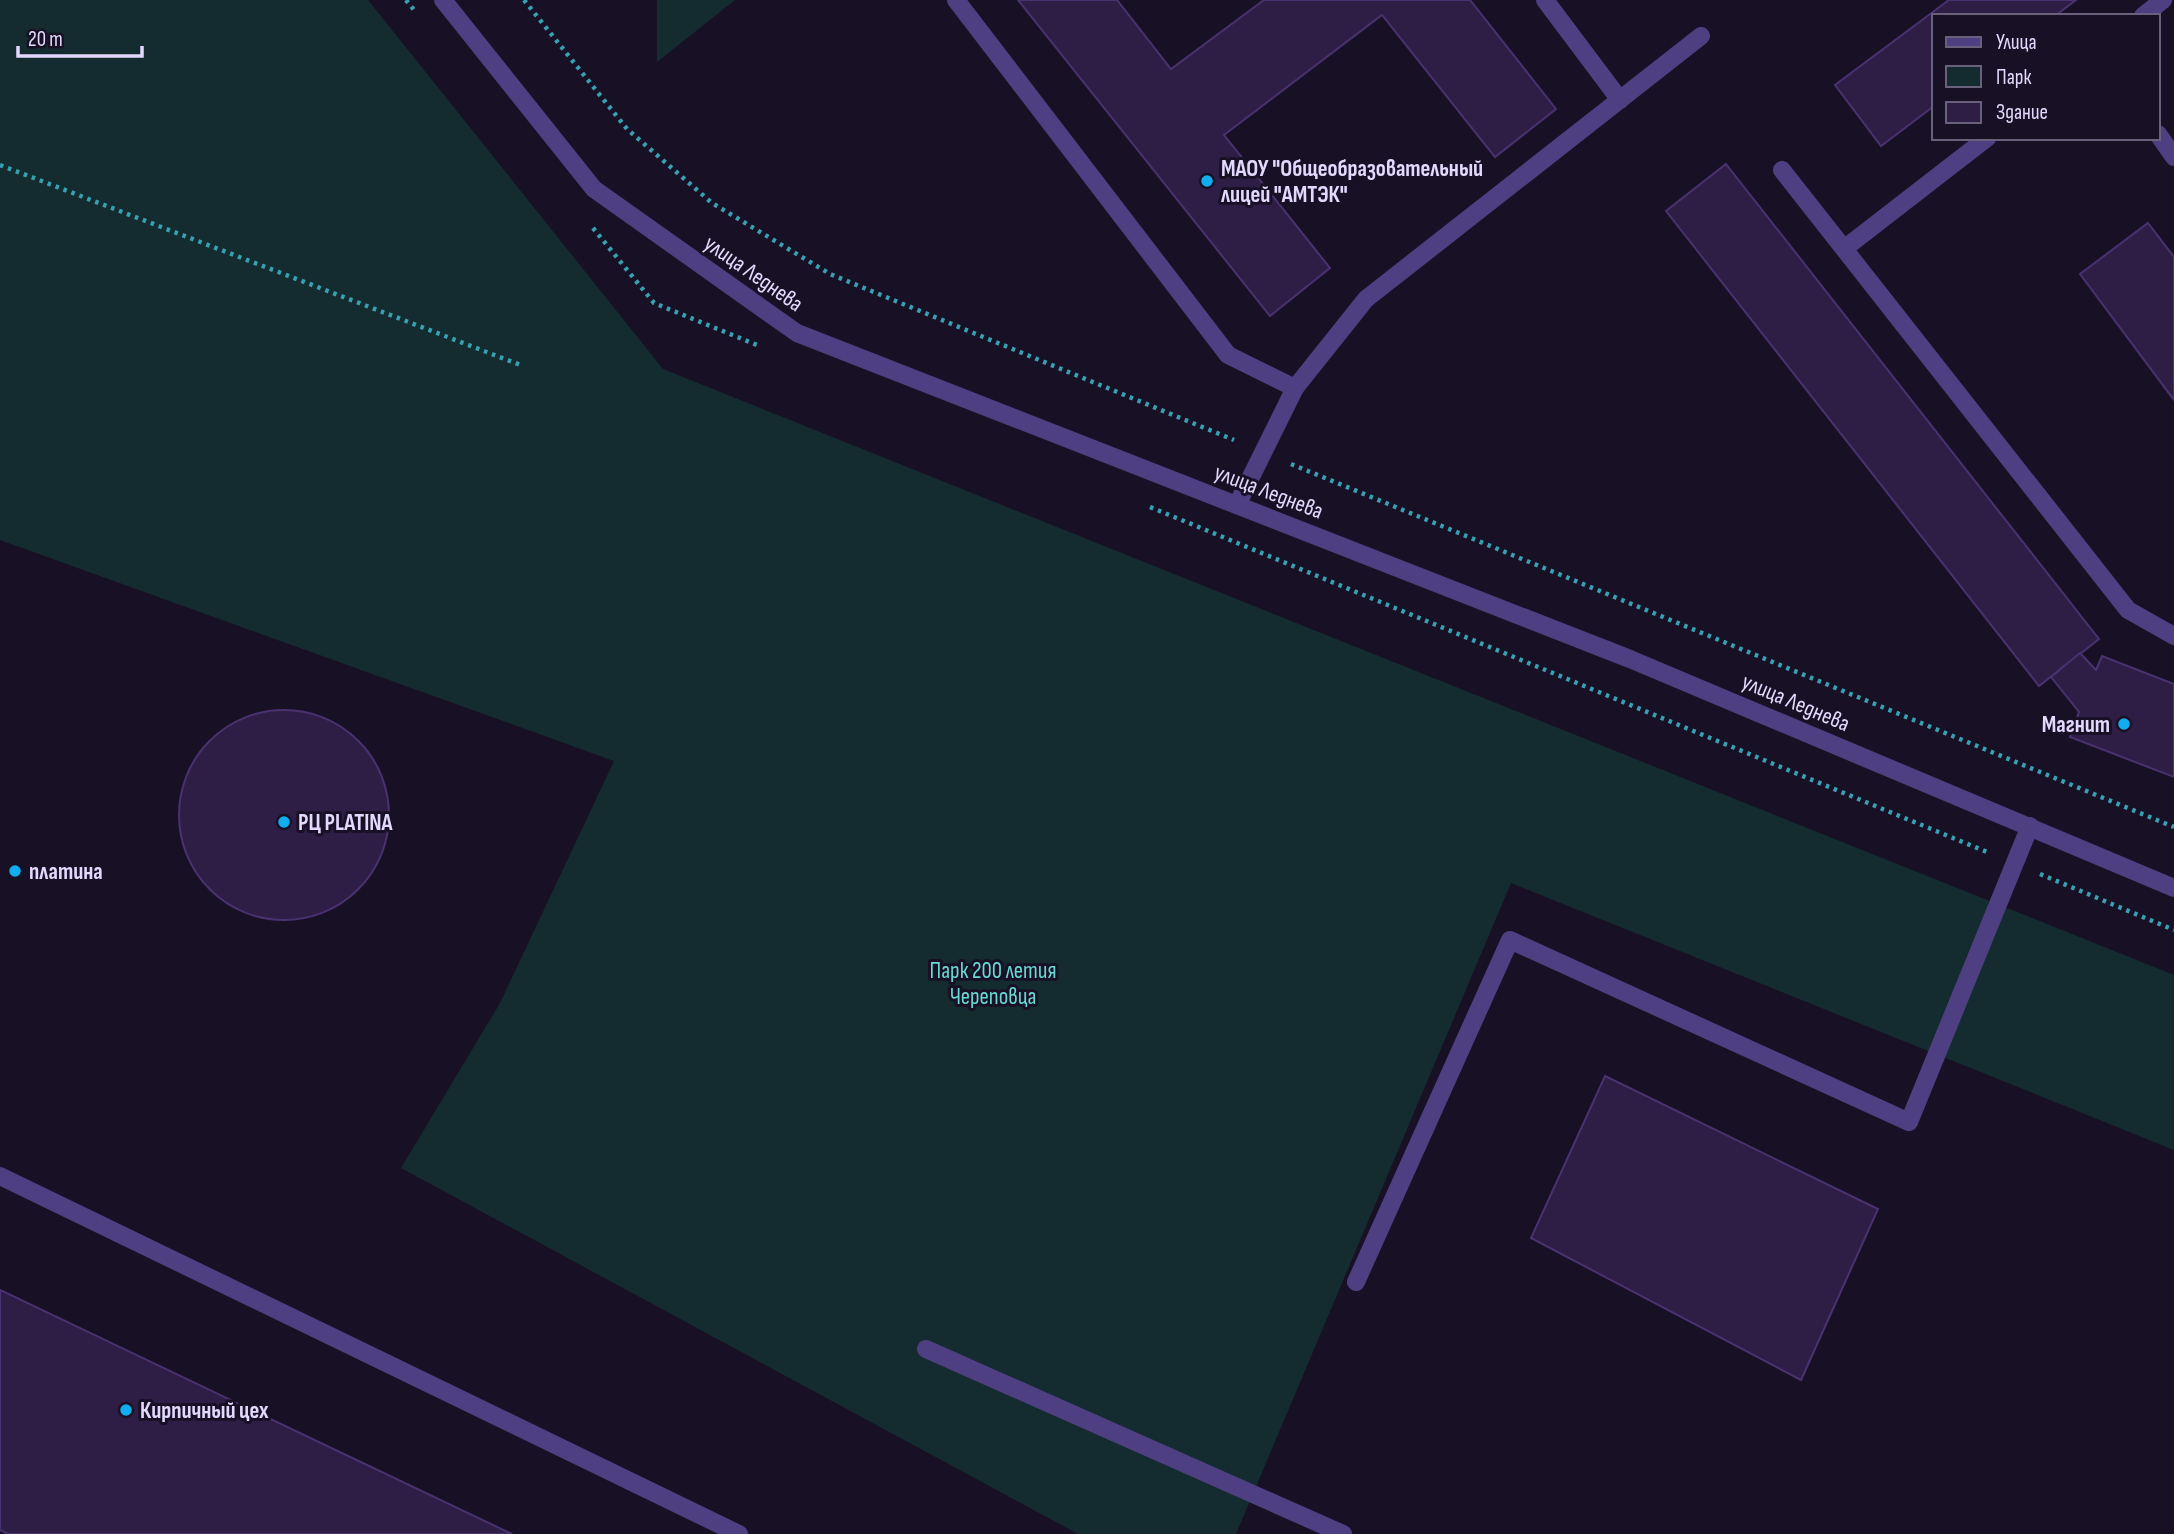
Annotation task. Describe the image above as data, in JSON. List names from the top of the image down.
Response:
{
  "streets": {
    "street": ["улица Леднева"]
  },
  "parks": ["Парк 200 летия Череповца"],
  "places": [
    "МАОУ \"Общеобразовательный лицей \"АМТЭК\"",
    "Магнит",
    "РЦ PLATINA",
    "платина",
    "Кирпичный цех"
  ],
  "legend": ["Улица", "Парк", "Здание"],
  "scale_bar": "20 m"
}
